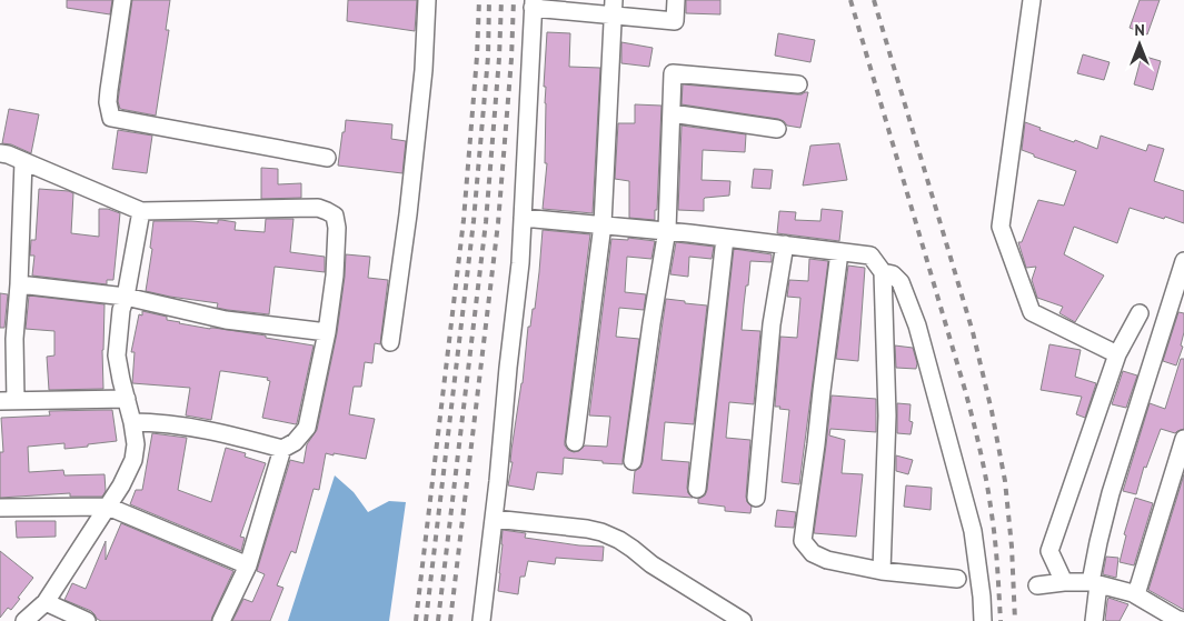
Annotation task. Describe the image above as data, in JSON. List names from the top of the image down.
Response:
{
  "north": "top"
}
